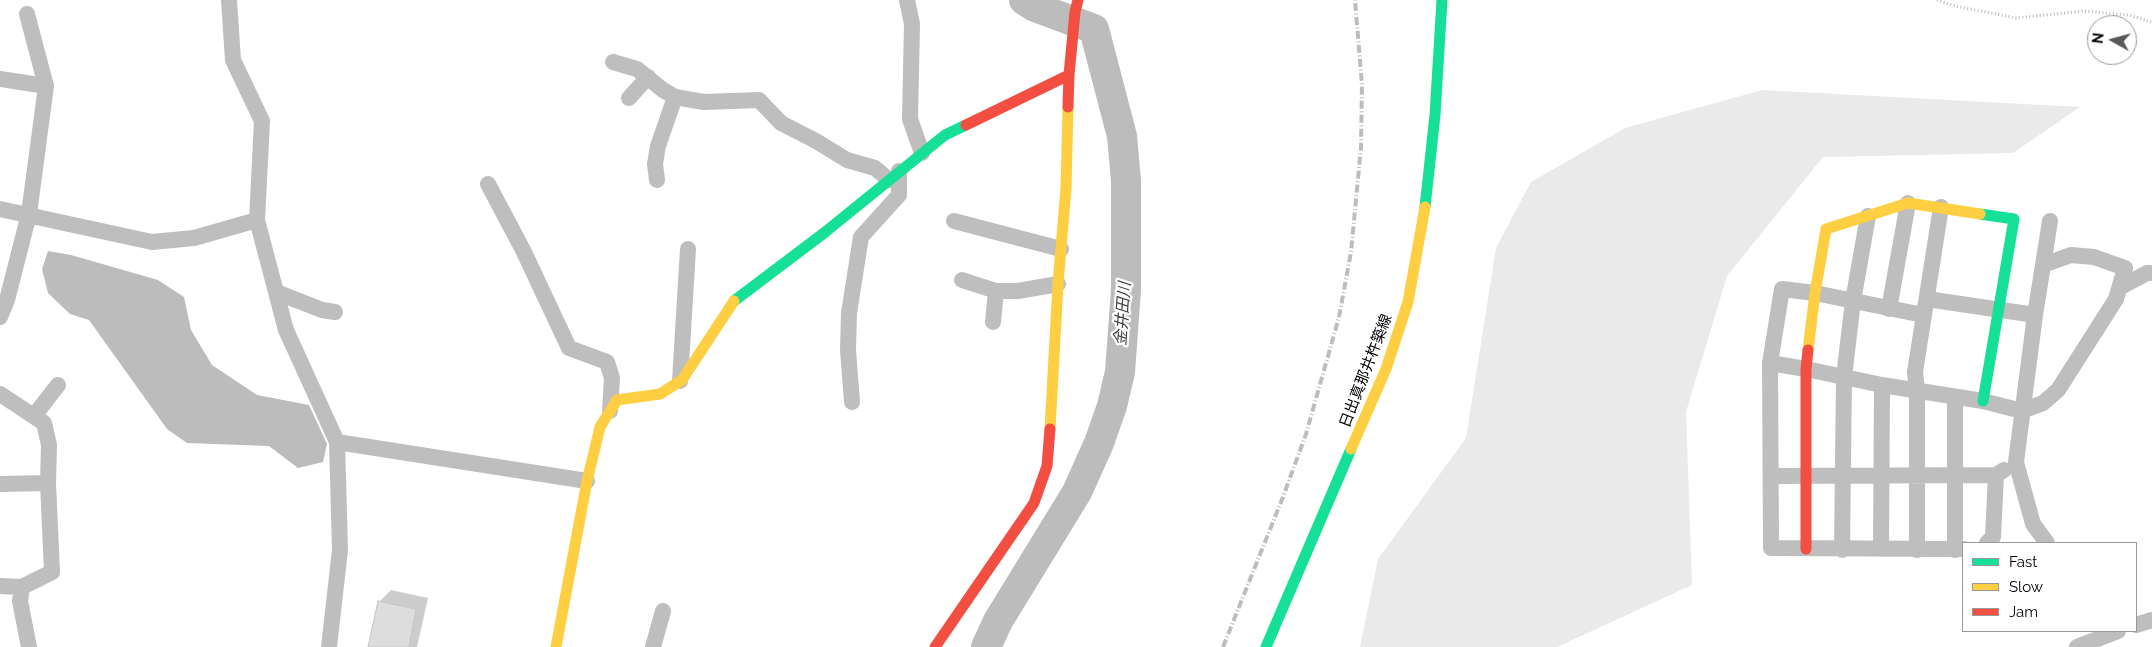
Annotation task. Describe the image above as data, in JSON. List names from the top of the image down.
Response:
{
  "streets": {
    "street": ["日出真那井杵築線"]
  },
  "water": ["金井田川"],
  "legend": ["Fast", "Slow", "Jam"],
  "north": "left"
}
